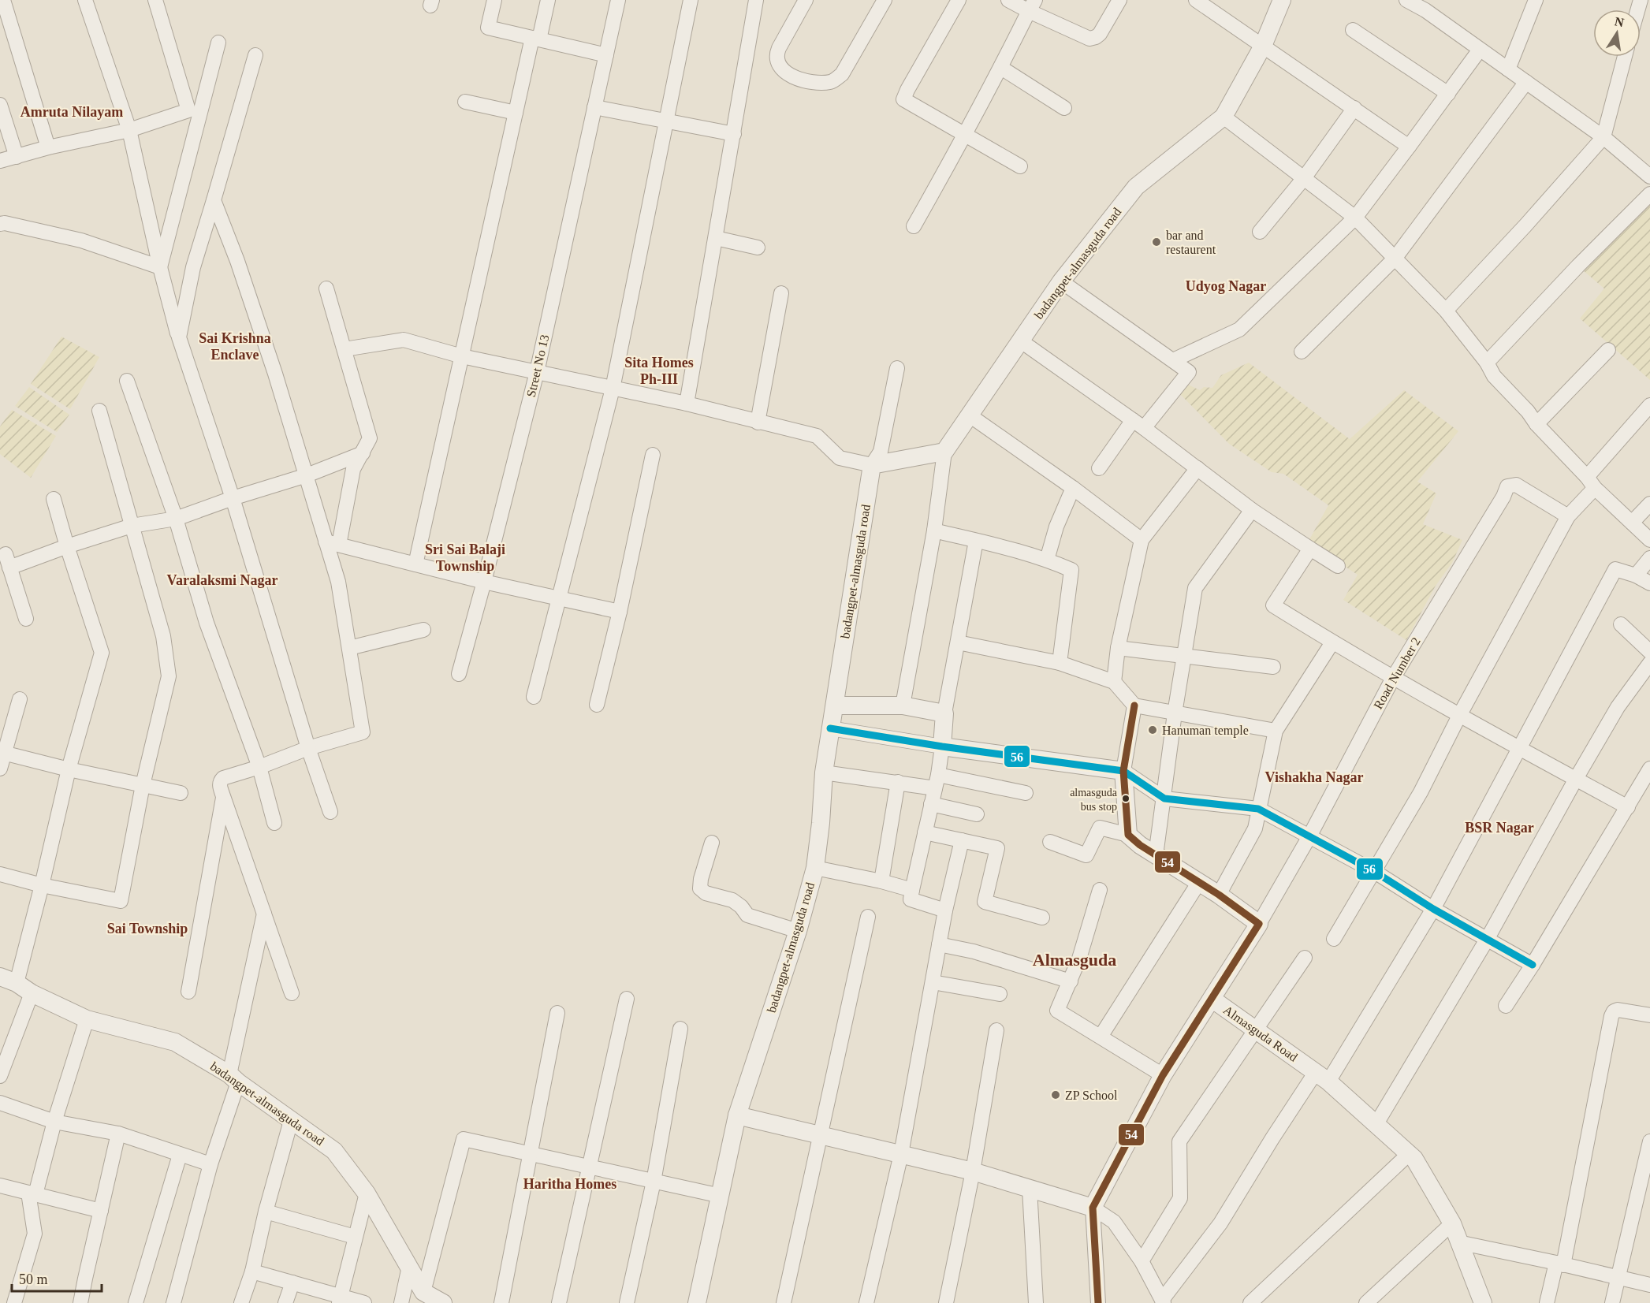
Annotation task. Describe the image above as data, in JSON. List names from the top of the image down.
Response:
{
  "streets": {
    "street": [
      "badangpet-almasguda road",
      "Street No 13",
      "Road Number 2",
      "Almasguda Road"
    ]
  },
  "crossings": [
    ["Road Number 2", "Almasguda Road"]
  ],
  "districts": [
    "Amruta Nilayam",
    "Udyog Nagar",
    "Sai Krishna Enclave",
    "Sita Homes Ph-III",
    "Sri Sai Balaji Township",
    "Varalaksmi Nagar",
    "Vishakha Nagar",
    "BSR Nagar",
    "Sai Township",
    "Almasguda",
    "Haritha Homes"
  ],
  "places": [
    "bar and restaurent",
    "Hanuman temple",
    "almasguda bus stop",
    "ZP School"
  ],
  "lines": ["transit line 54", "transit line 56"],
  "scale_bar": "50 m",
  "north": "top"
}
